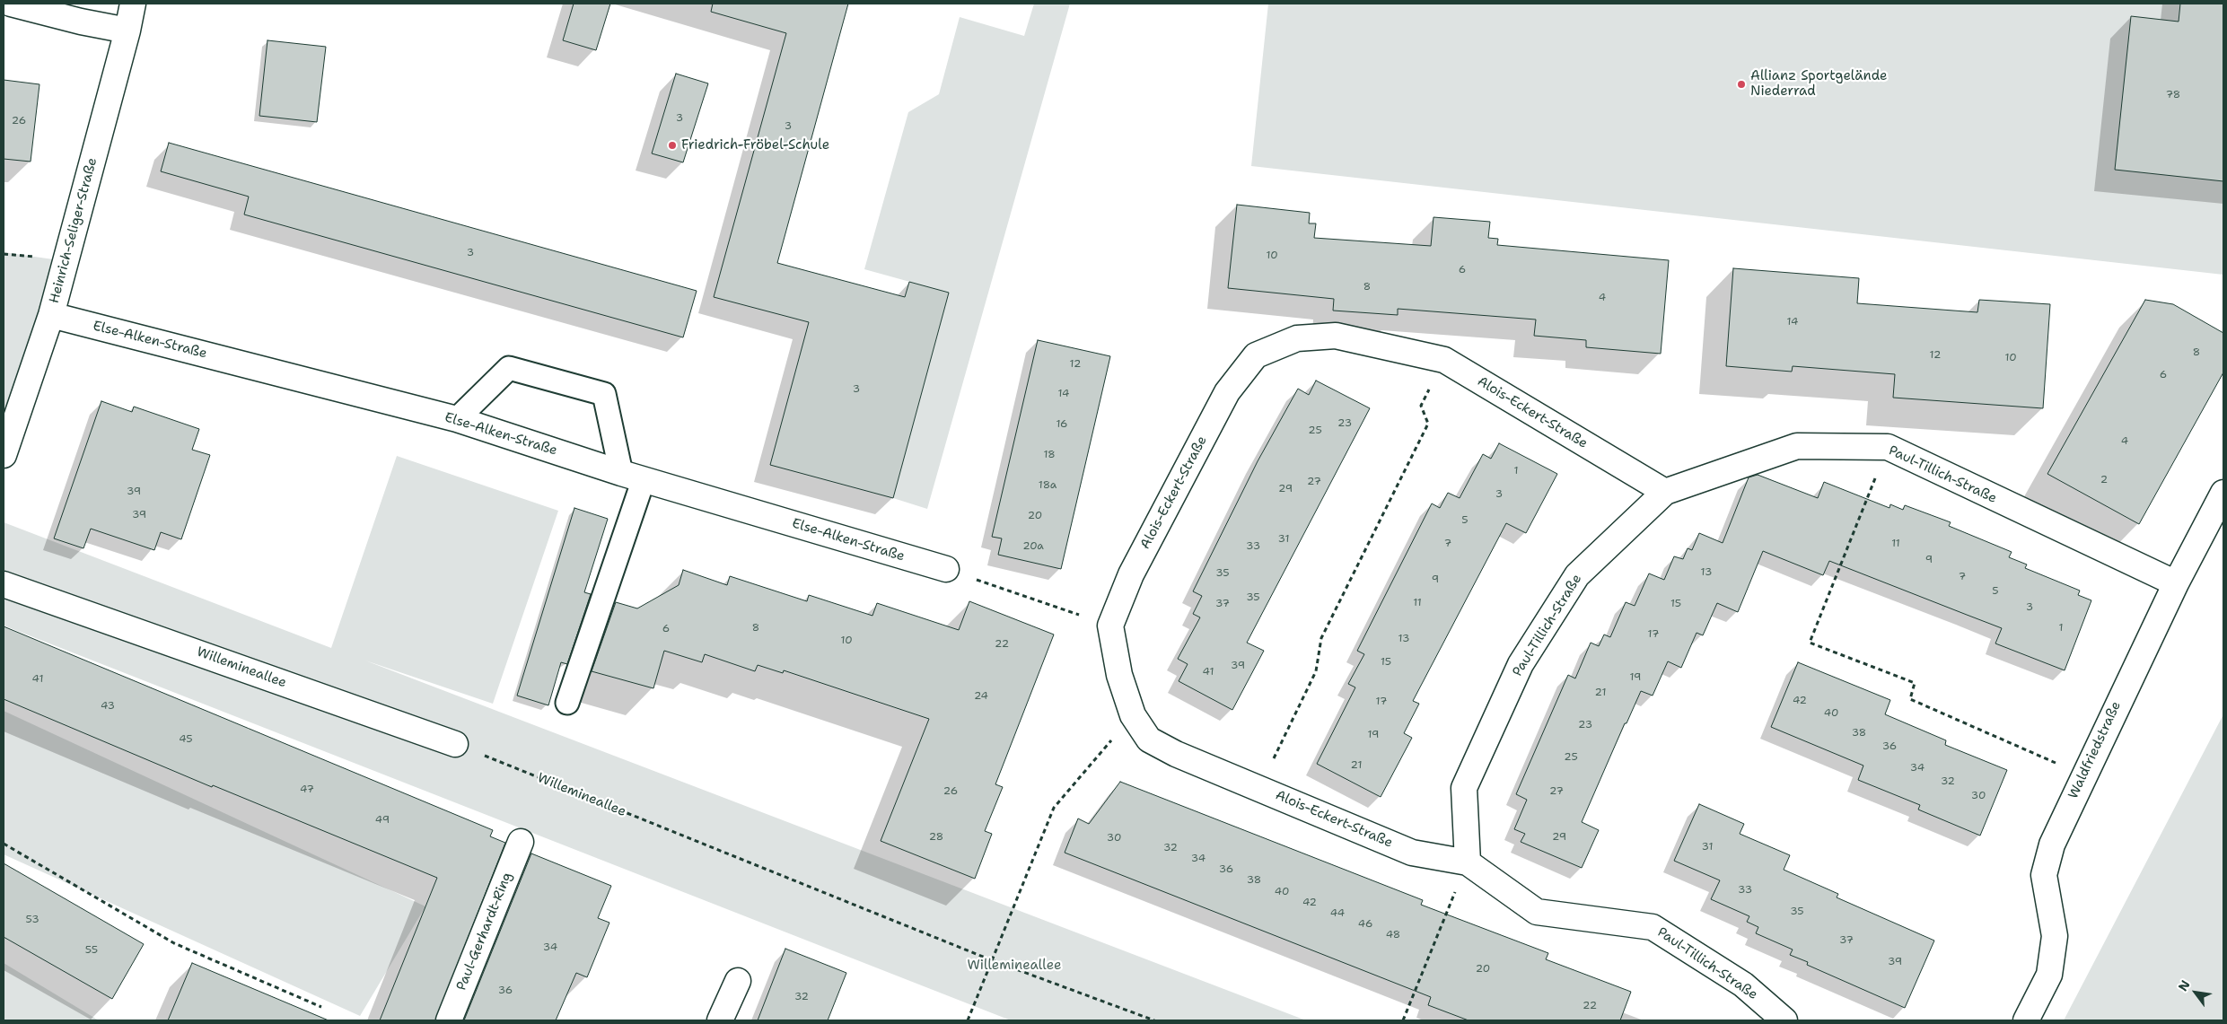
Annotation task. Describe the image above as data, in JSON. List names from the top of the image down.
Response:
{
  "streets": {
    "street": [
      "Heinrich-Seliger-Straße",
      "Else-Alken-Straße",
      "Alois-Eckert-Straße",
      "Paul-Tillich-Straße",
      "Willemineallee",
      "Waldfriedstraße",
      "Paul-Gerhardt-Ring"
    ]
  },
  "crossings": [
    ["Heinrich-Seliger-Straße", "Else-Alken-Straße"],
    ["Alois-Eckert-Straße", "Paul-Tillich-Straße"],
    ["Paul-Tillich-Straße", "Waldfriedstraße"]
  ],
  "parks": ["Willemineallee"],
  "places": ["Allianz Sportgelände Niederrad", "Friedrich-Fröbel-Schule"],
  "house_numbers": [
    "78",
    "3",
    "26",
    "3",
    "3",
    "10",
    "6",
    "8",
    "4",
    "14",
    "8",
    "12",
    "10",
    "12",
    "6",
    "3",
    "14",
    "23",
    "16",
    "25",
    "4",
    "18",
    "1",
    "2",
    "27",
    "18a",
    "29",
    "39",
    "3",
    "39",
    "20",
    "5",
    "31",
    "7",
    "11",
    "20a",
    "33",
    "9",
    "13",
    "35",
    "7",
    "9",
    "5",
    "35",
    "11",
    "37",
    "15",
    "3",
    "8",
    "1",
    "6",
    "17",
    "13",
    "10",
    "22",
    "15",
    "39",
    "41",
    "19",
    "41",
    "21",
    "24",
    "42",
    "17",
    "43",
    "40",
    "23",
    "38",
    "19",
    "45",
    "36",
    "25",
    "21",
    "34",
    "32",
    "47",
    "26",
    "27",
    "30",
    "49",
    "28",
    "29",
    "30",
    "31",
    "32",
    "34",
    "36",
    "38",
    "33",
    "40",
    "42",
    "35",
    "44",
    "53",
    "46",
    "48",
    "37",
    "34",
    "55",
    "39",
    "20",
    "36",
    "32",
    "22"
  ],
  "north": "top left"
}
